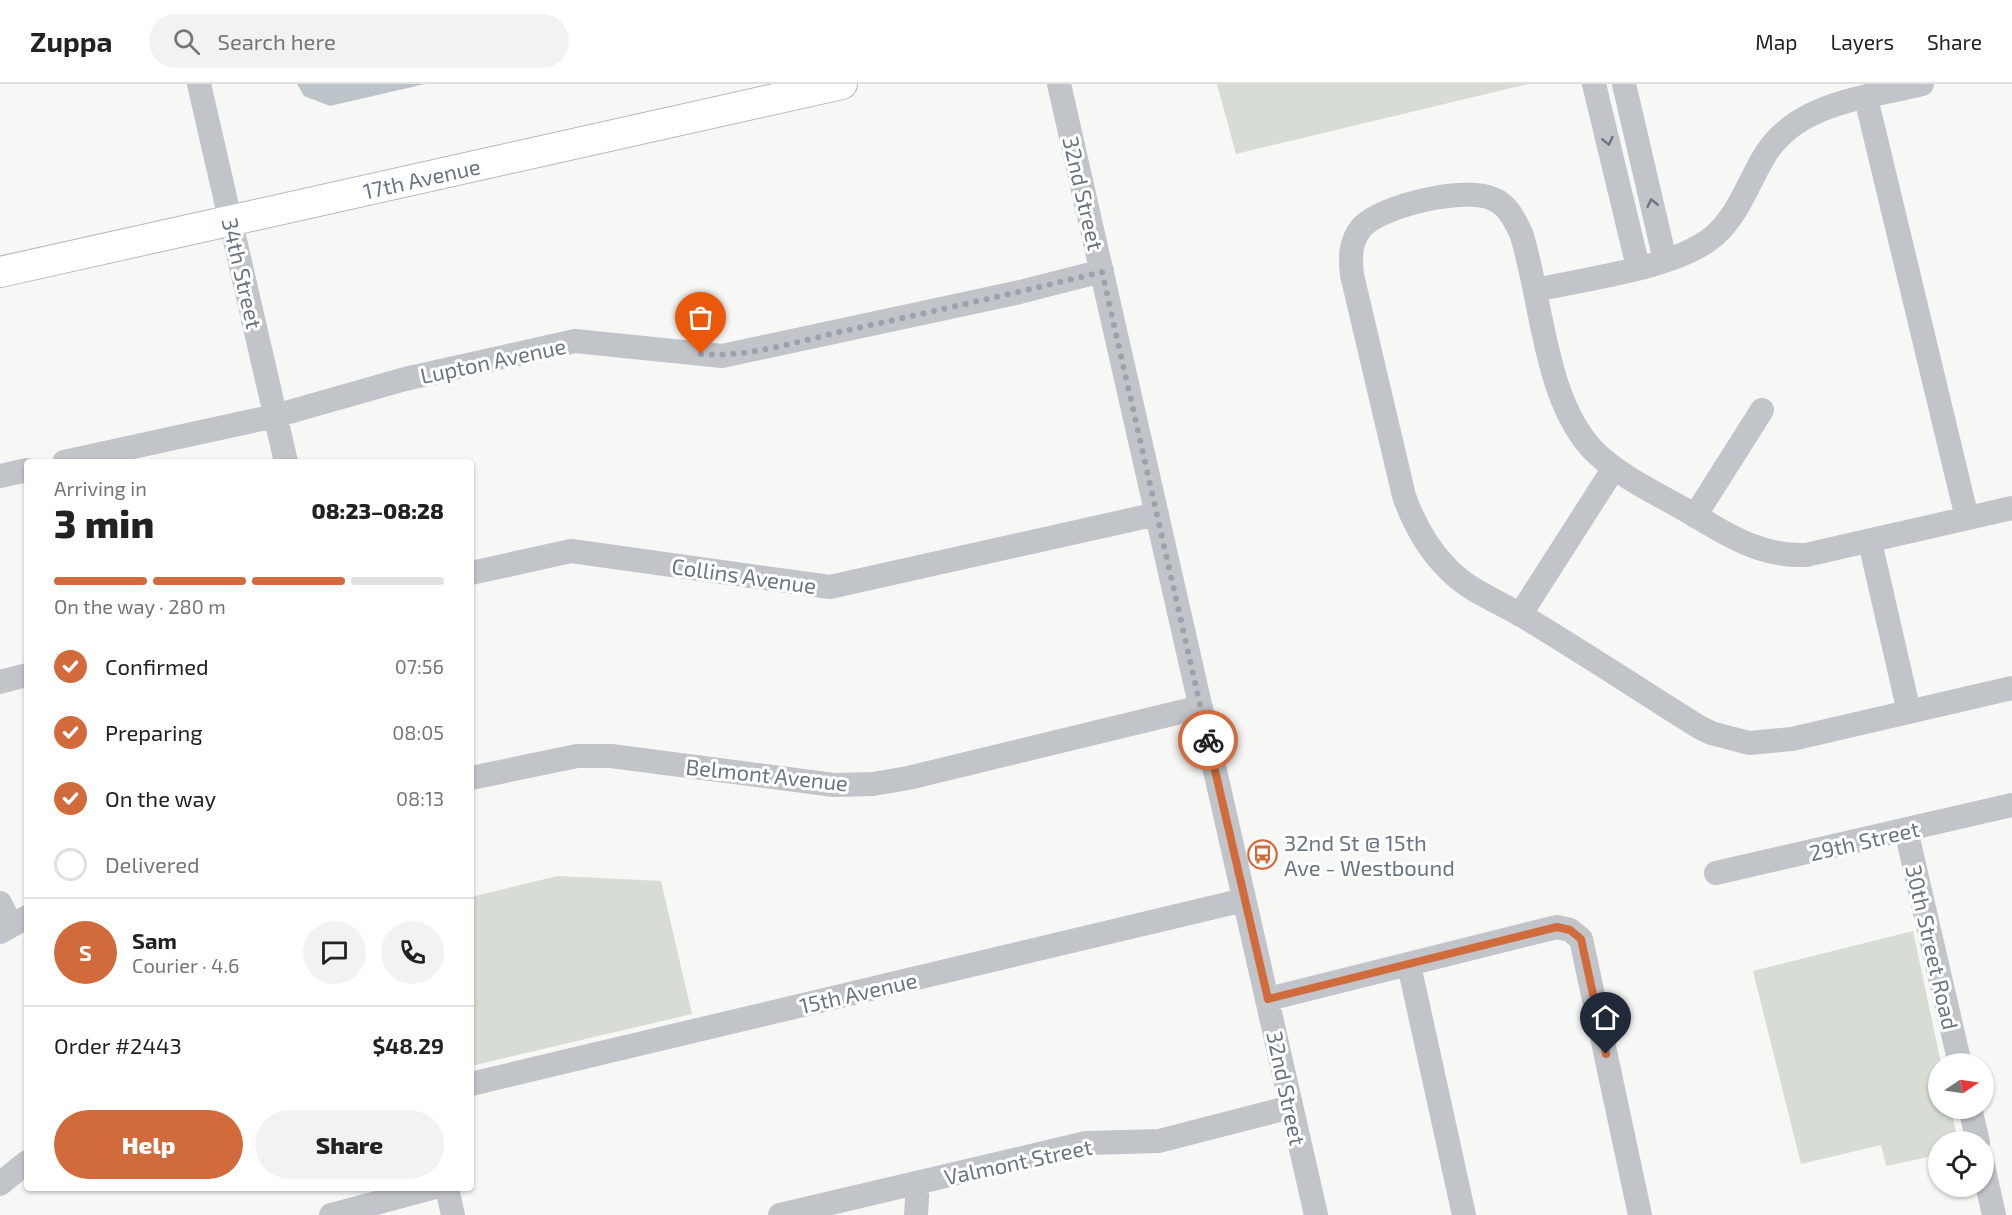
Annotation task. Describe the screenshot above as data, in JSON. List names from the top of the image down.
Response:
{
  "streets": {
    "main road": ["17th Avenue"],
    "street": [
      "32nd Street",
      "34th Street",
      "Lupton Avenue",
      "Collins Avenue",
      "Belmont Avenue",
      "29th Street",
      "30th Street Road",
      "15th Avenue",
      "Valmont Street"
    ]
  },
  "crossings": [
    ["17th Avenue", "34th Street"],
    ["32nd Street", "Lupton Avenue"],
    ["32nd Street", "Collins Avenue"],
    ["32nd Street", "Belmont Avenue"],
    ["32nd Street", "15th Avenue"],
    ["32nd Street", "Valmont Street"],
    ["34th Street", "Lupton Avenue"],
    ["29th Street", "30th Street Road"]
  ],
  "places": {
    "bus stop": ["32nd St @ 15th Ave - Westbound"]
  },
  "north": "right",
  "page": {
    "header": "Zuppa",
    "search": "Search here",
    "nav": ["Map", "Layers", "Share"],
    "heading": ["3 min", "Arriving in", "08:23–08:28"],
    "panel": [
      "Sam",
      "Courier · 4.6",
      "Order #2443",
      "$48.29"
    ],
    "bar": "On the way · 280 m",
    "list": [
      ["Confirmed", "07:56"],
      ["Preparing", "08:05"],
      ["On the way", "08:13"],
      "Delivered"
    ],
    "round": "S",
    "buttons": ["Help", "Share"]
  }
}
